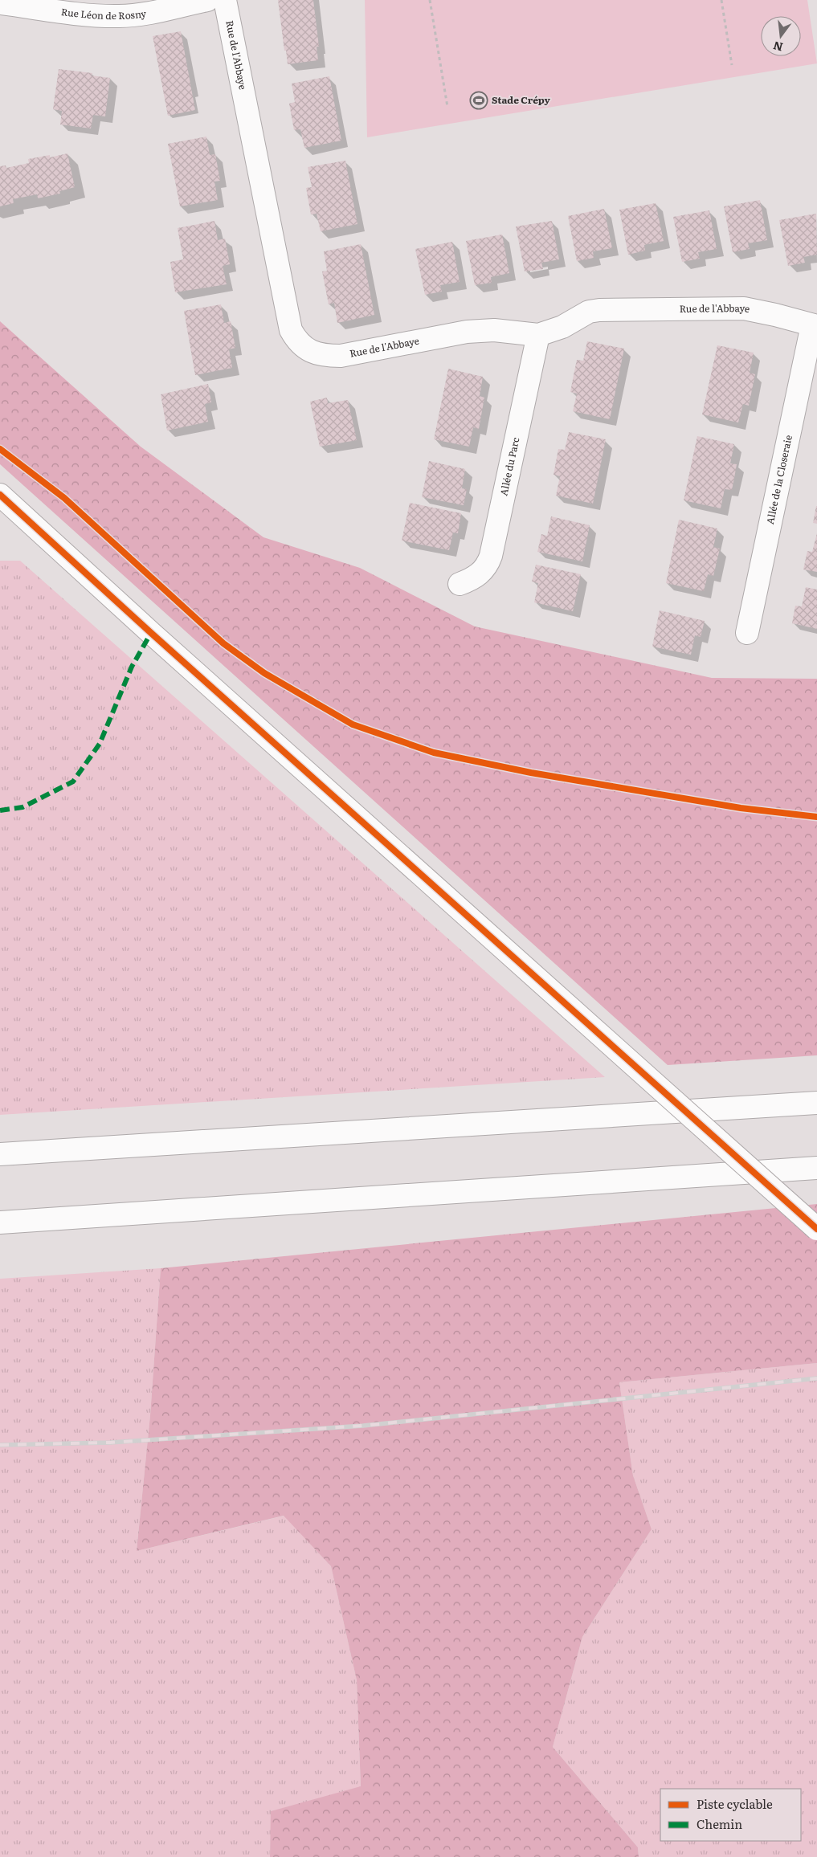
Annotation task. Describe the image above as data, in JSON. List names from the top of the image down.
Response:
{
  "streets": {
    "main road": [
      "Rue Léon de Rosny",
      "Rue de l'Abbaye",
      "Allée du Parc",
      "Allée de la Closeraie"
    ]
  },
  "crossings": [
    ["Rue de l'Abbaye", "Allée du Parc"],
    ["Rue de l'Abbaye", "Allée de la Closeraie"]
  ],
  "places": {
    "sports": ["Stade Crépy"]
  },
  "legend": ["Piste cyclable", "Chemin"],
  "north": "bottom"
}
